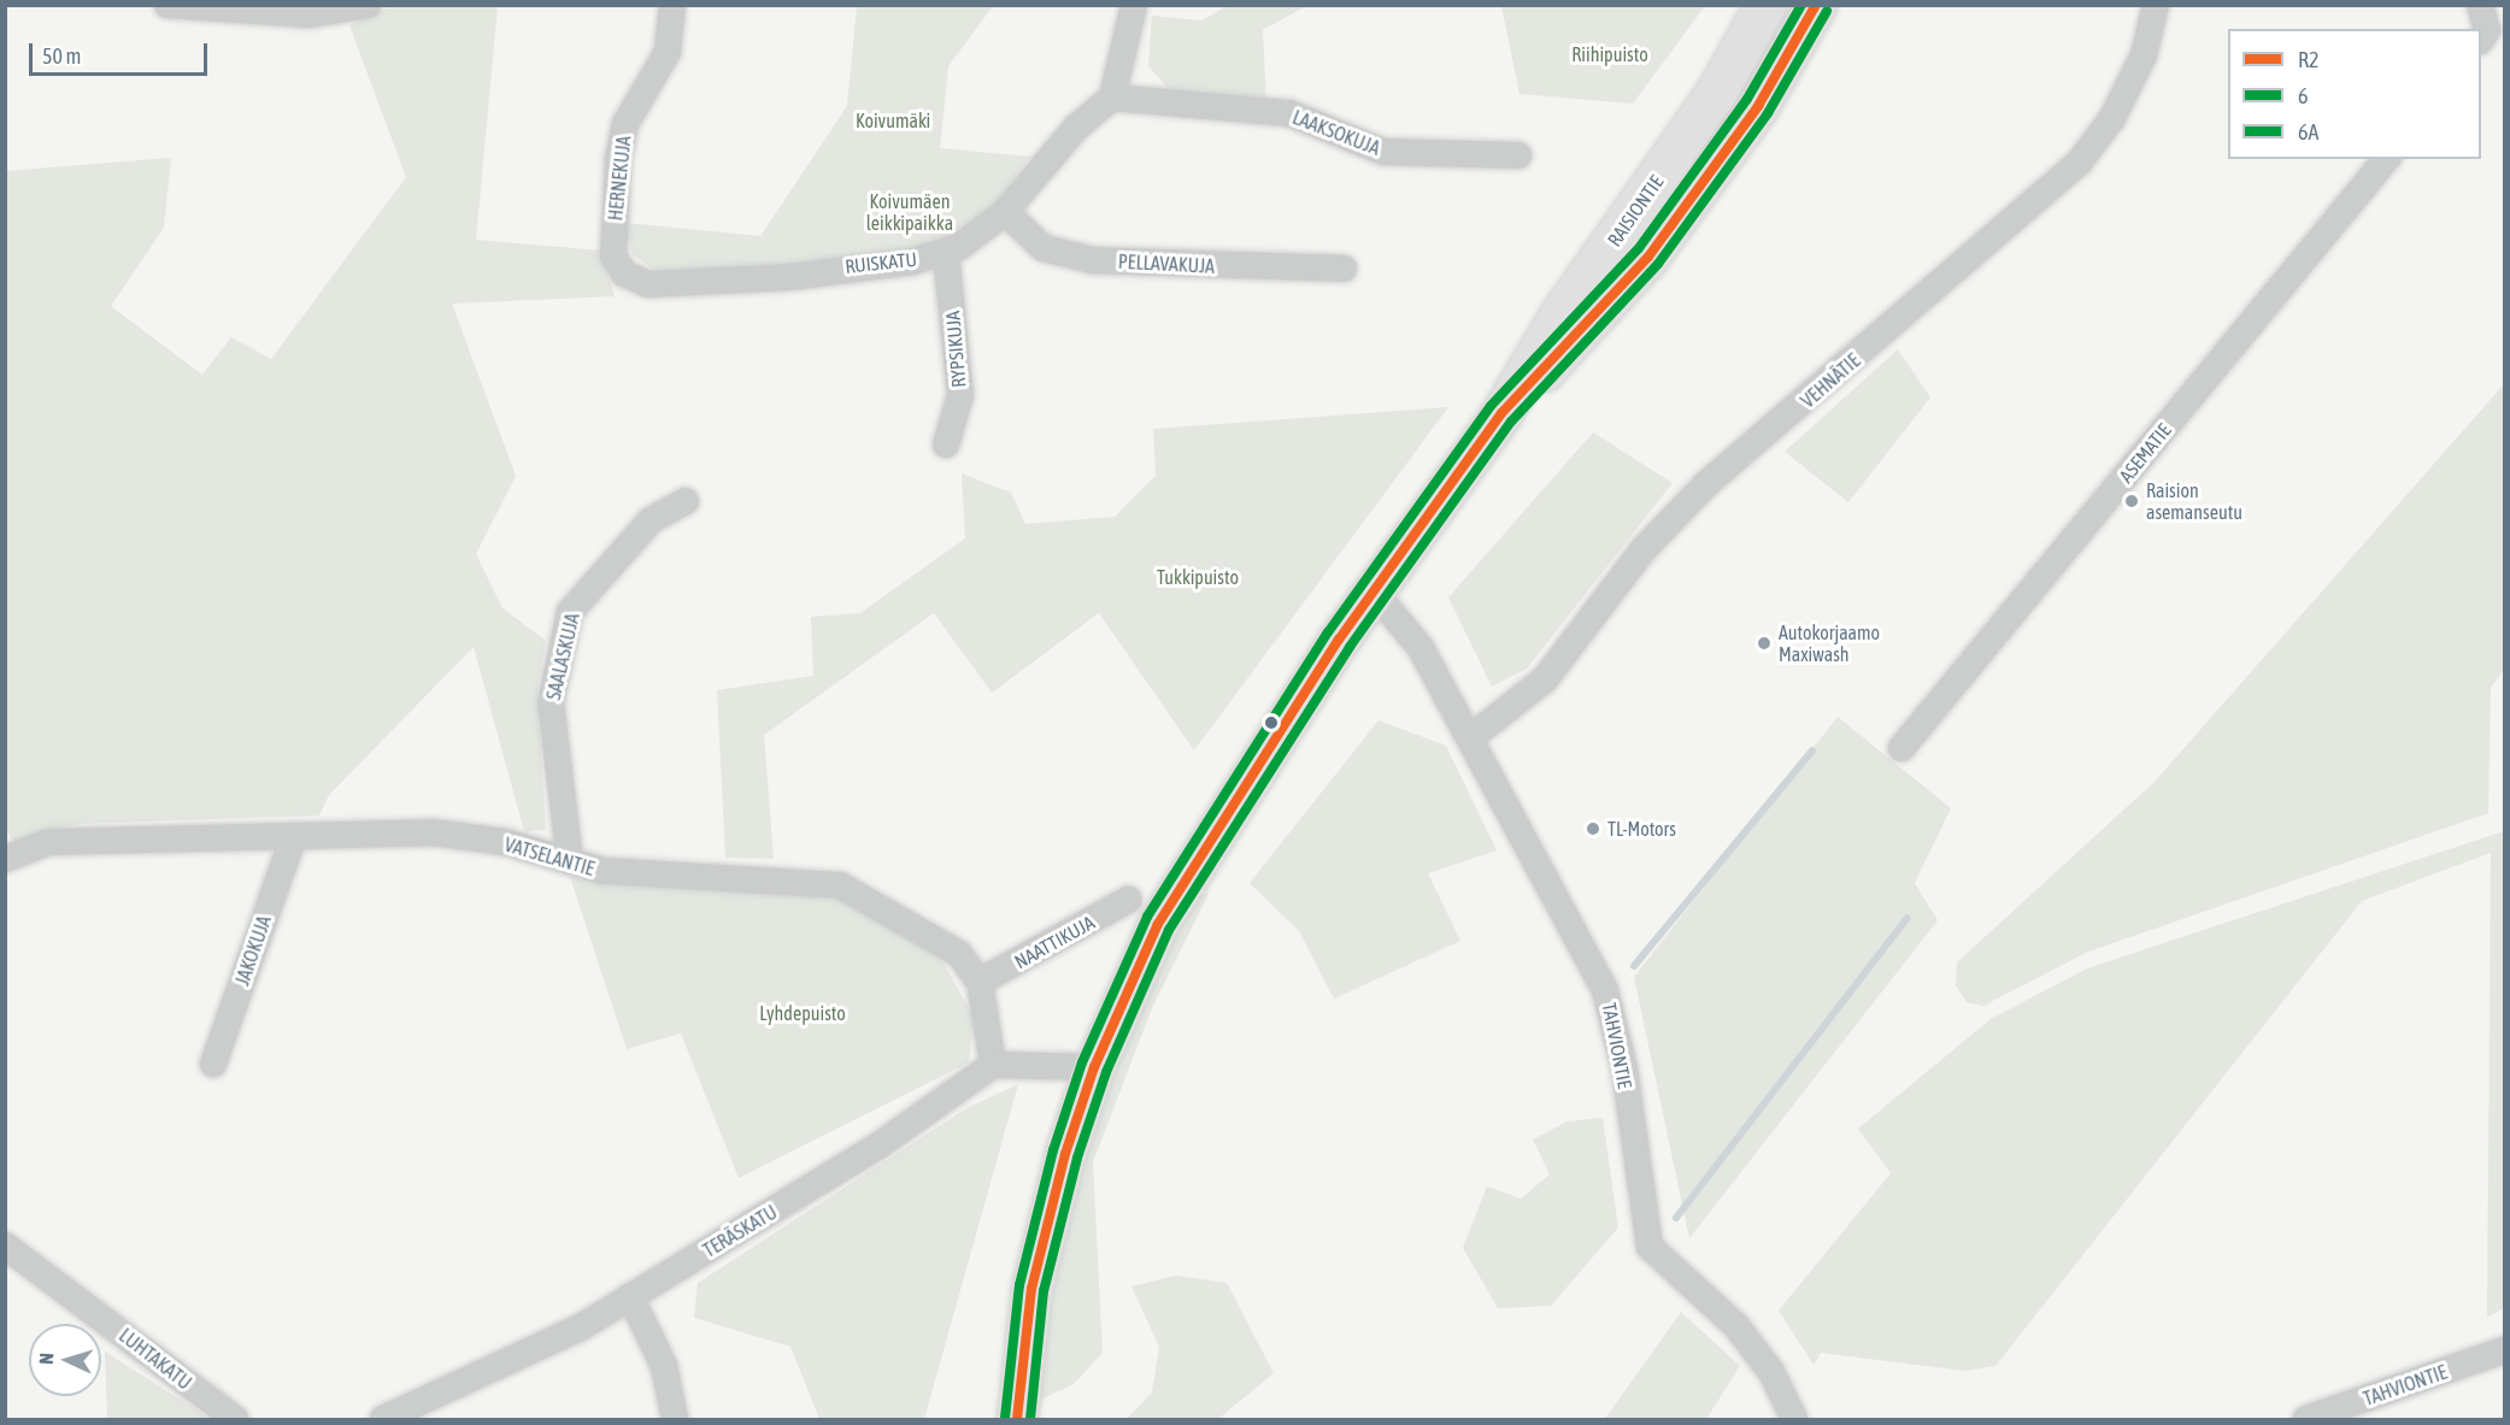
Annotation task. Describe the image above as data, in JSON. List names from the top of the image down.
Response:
{
  "streets": {
    "main road": ["RAISIONTIE"],
    "street": [
      "LAAKSOKUJA",
      "HERNEKUJA",
      "RUISKATU",
      "PELLAVAKUJA",
      "RYPSIKUJA",
      "VEHNÄTIE",
      "ASEMATIE",
      "SAALASKUJA",
      "VATSELANTIE",
      "NAATTIKUJA",
      "JAKOKUJA",
      "TAHVIONTIE",
      "TERÄSKATU",
      "LUHTAKATU"
    ]
  },
  "crossings": [
    ["LAAKSOKUJA", "RUISKATU"],
    ["HERNEKUJA", "RUISKATU"],
    ["RAISIONTIE", "TAHVIONTIE"],
    ["RUISKATU", "PELLAVAKUJA"],
    ["RUISKATU", "RYPSIKUJA"],
    ["VEHNÄTIE", "TAHVIONTIE"],
    ["SAALASKUJA", "VATSELANTIE"],
    ["VATSELANTIE", "NAATTIKUJA"],
    ["VATSELANTIE", "JAKOKUJA"]
  ],
  "parks": [
    "Riihipuisto",
    "Koivumäki",
    "Koivumäen leikkipaikka",
    "Tukkipuisto",
    "Lyhdepuisto"
  ],
  "places": ["Raision asemanseutu", "Autokorjaamo Maxiwash", "TL-Motors"],
  "lines": ["transit line R2", "transit line 6A", "transit line 6"],
  "legend": ["R2", "6", "6A"],
  "scale_bar": "50 m",
  "north": "left"
}
